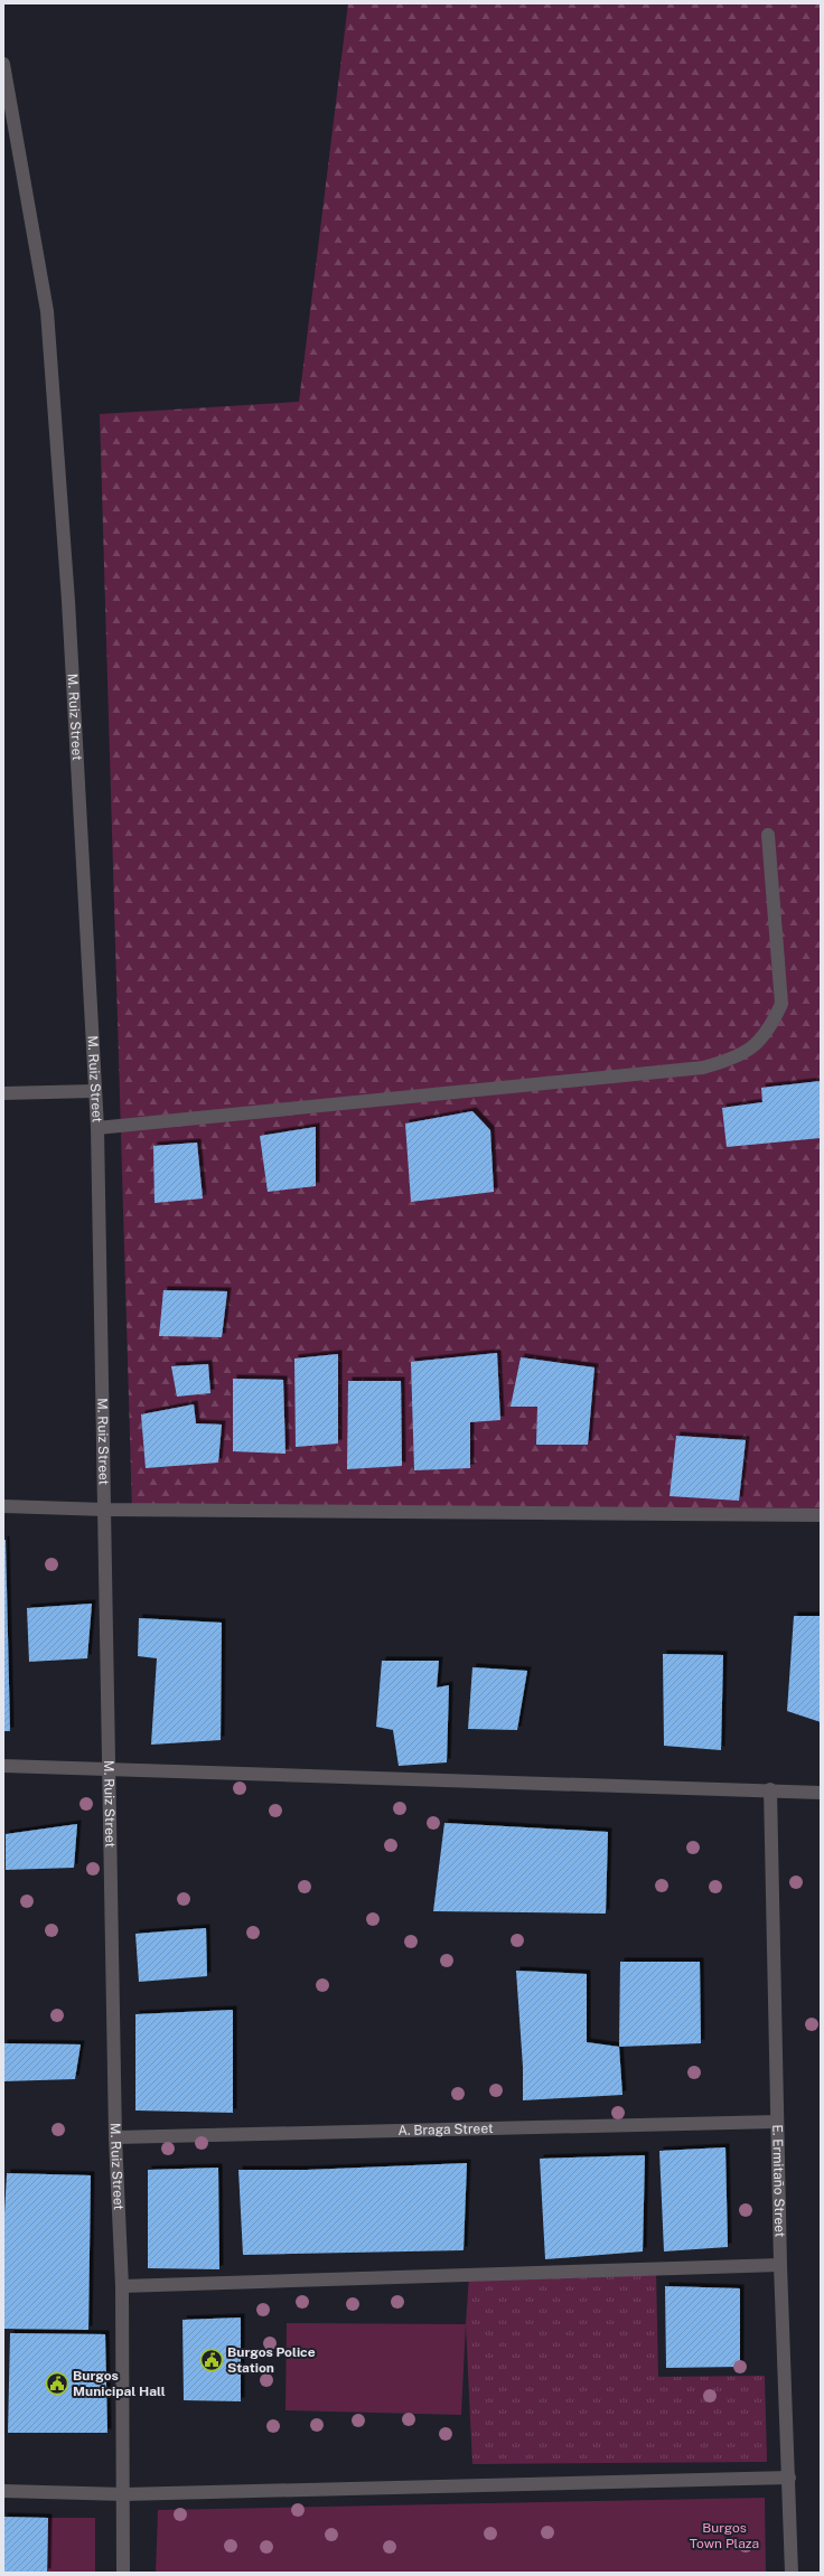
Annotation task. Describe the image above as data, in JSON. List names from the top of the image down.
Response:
{
  "streets": {
    "street": ["M. Ruiz Street", "A. Braga Street", "E. Ermitaño Street"]
  },
  "crossings": [
    ["M. Ruiz Street", "A. Braga Street"],
    ["A. Braga Street", "E. Ermitaño Street"]
  ],
  "parks": ["Burgos Town Plaza"],
  "places": {
    "public building": ["Burgos Police Station", "Burgos Municipal Hall"]
  }
}
